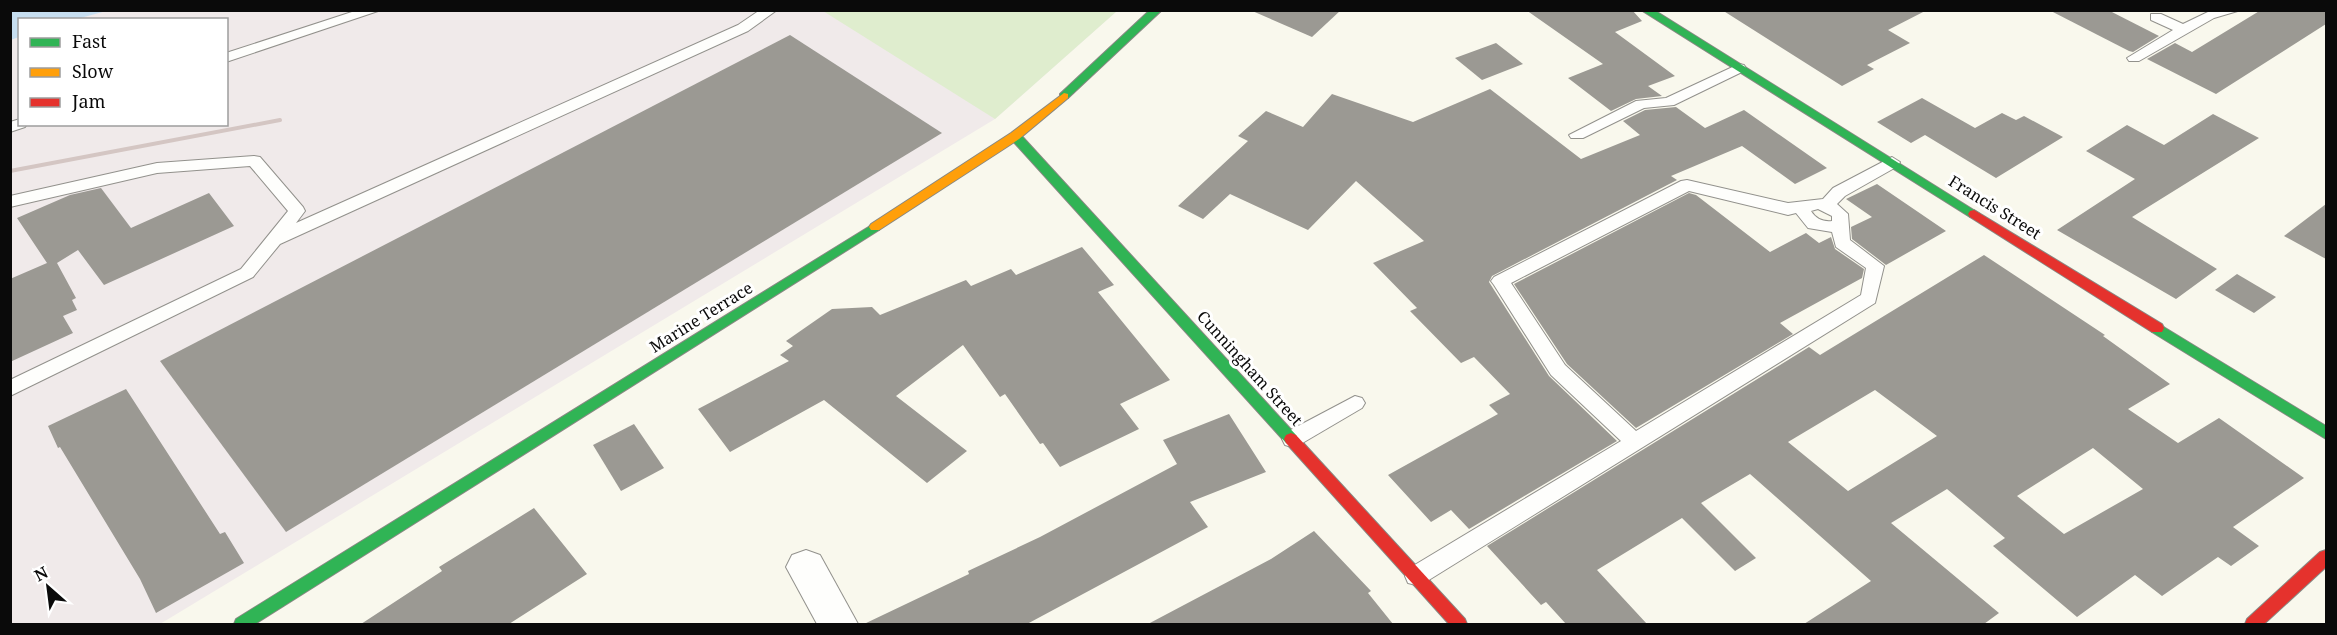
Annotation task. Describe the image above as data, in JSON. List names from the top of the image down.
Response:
{
  "streets": {
    "street": ["Francis Street", "Marine Terrace", "Cunningham Street"]
  },
  "crossings": [
    ["Marine Terrace", "Cunningham Street"]
  ],
  "legend": ["Fast", "Slow", "Jam"],
  "north": "top left"
}
